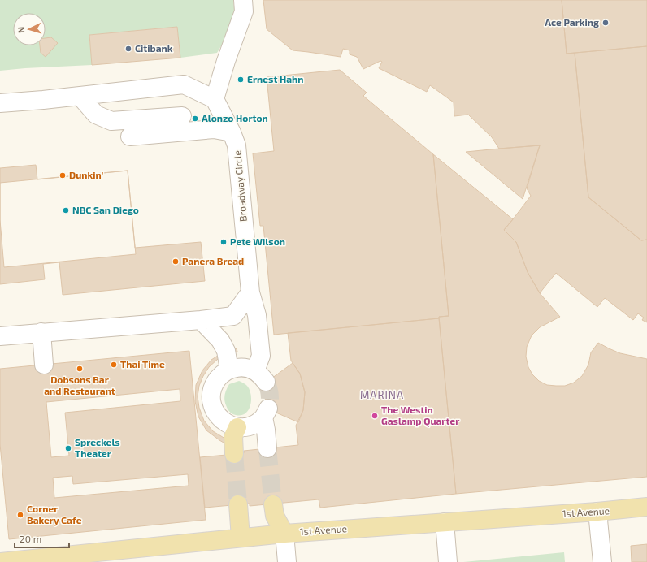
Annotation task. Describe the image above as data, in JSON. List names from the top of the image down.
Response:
{
  "streets": {
    "main road": ["1st Avenue"],
    "street": ["Broadway Circle"]
  },
  "districts": ["MARINA"],
  "places": [
    "Ace Parking",
    "Citibank",
    "Ernest Hahn",
    "Alonzo Horton",
    "Dunkin'",
    "NBC San Diego",
    "Pete Wilson",
    "Panera Bread",
    "Thai Time",
    "Dobsons Bar and Restaurant",
    "The Westin Gaslamp Quarter",
    "Spreckels Theater",
    "Corner Bakery Cafe"
  ],
  "scale_bar": "20 m",
  "north": "left"
}
